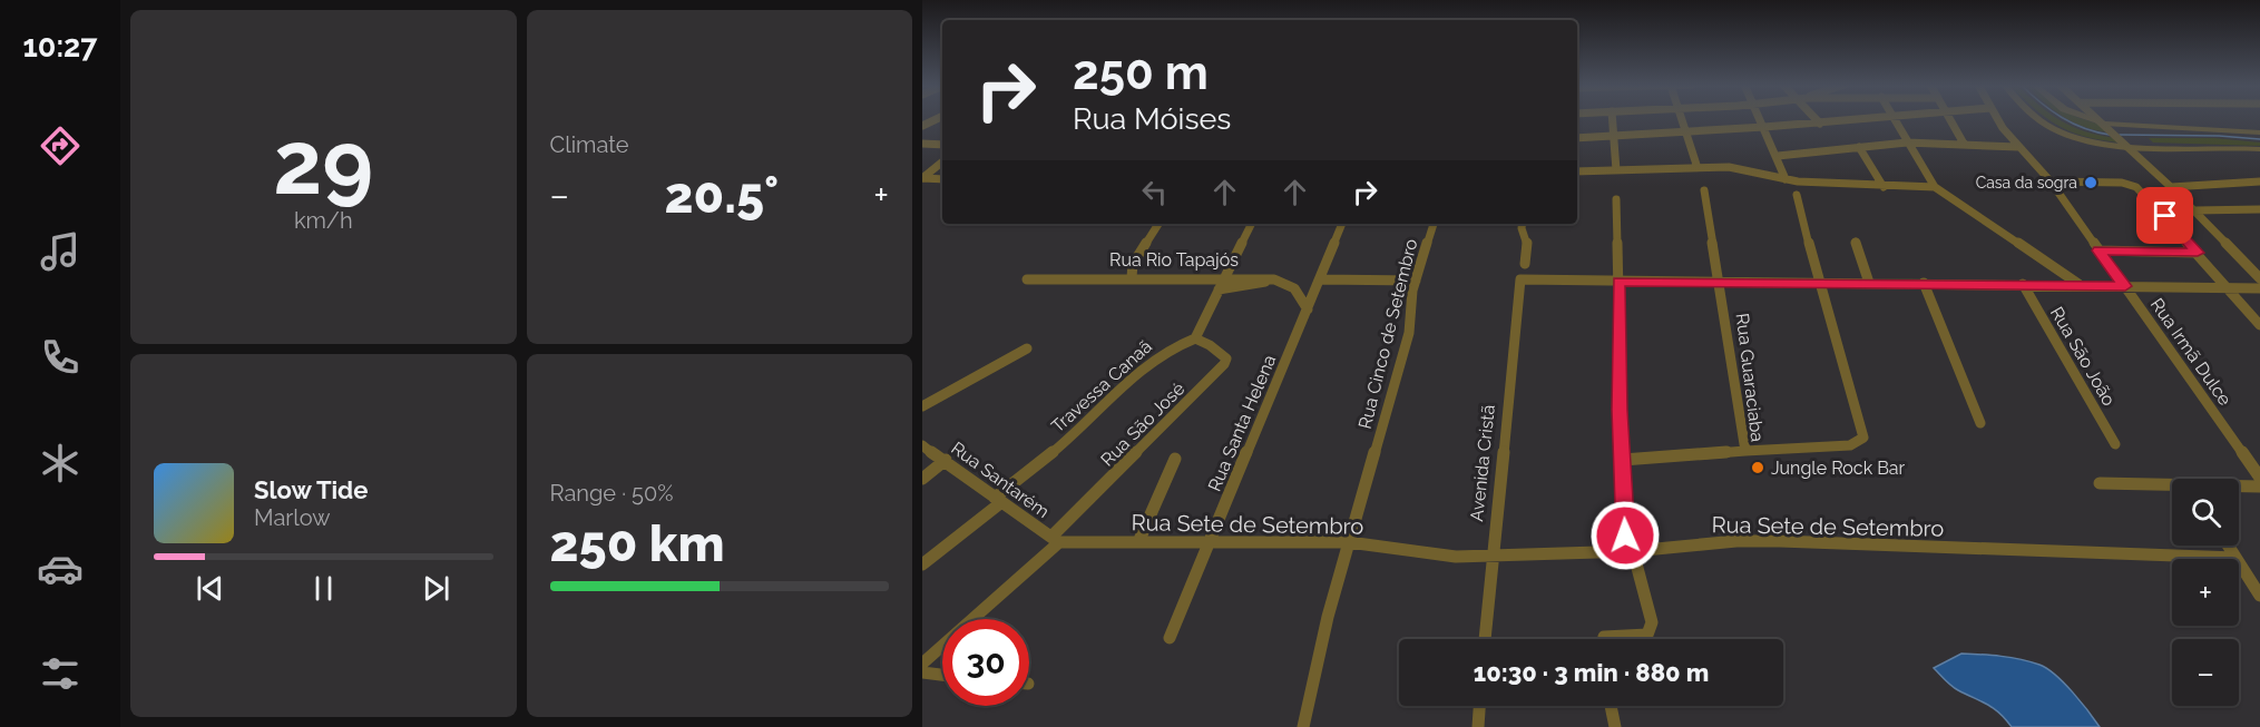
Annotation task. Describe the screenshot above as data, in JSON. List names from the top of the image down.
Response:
{
  "streets": {
    "street": [
      "Rua Rio Tapajós",
      "Rua Cinco de Setembro",
      "Rua Irmã Dulce",
      "Rua São João",
      "Rua Guaraciaba",
      "Travessa Canaã",
      "Rua Santa Helena",
      "Rua São José",
      "Avenida Cristã",
      "Rua Santarém",
      "Rua Sete de Setembro"
    ]
  },
  "crossings": [
    ["Rua Cinco de Setembro", "Rua Sete de Setembro"],
    ["Travessa Canaã", "Rua São José"],
    ["Travessa Canaã", "Rua Santarém"],
    ["Rua Santa Helena", "Rua Sete de Setembro"],
    ["Rua São José", "Rua Santarém"],
    ["Rua São José", "Rua Sete de Setembro"],
    ["Avenida Cristã", "Rua Sete de Setembro"],
    ["Rua Santarém", "Rua Sete de Setembro"]
  ],
  "places": ["Casa da sogra", "Jungle Rock Bar"],
  "page": {
    "tabs": "10:27",
    "tile": [
      ["29", "km/h"],
      "Climate",
      ["Range · 50%", "250 km"]
    ],
    "turn": ["250 m", "Rua Móises"],
    "heat": ["−", "20.5°", "+"],
    "song": ["Slow Tide", "Marlow"],
    "map_buttons": ["+", "−"],
    "limit": "30",
    "trip": "10:30 · 3 min · 880 m"
  }
}
